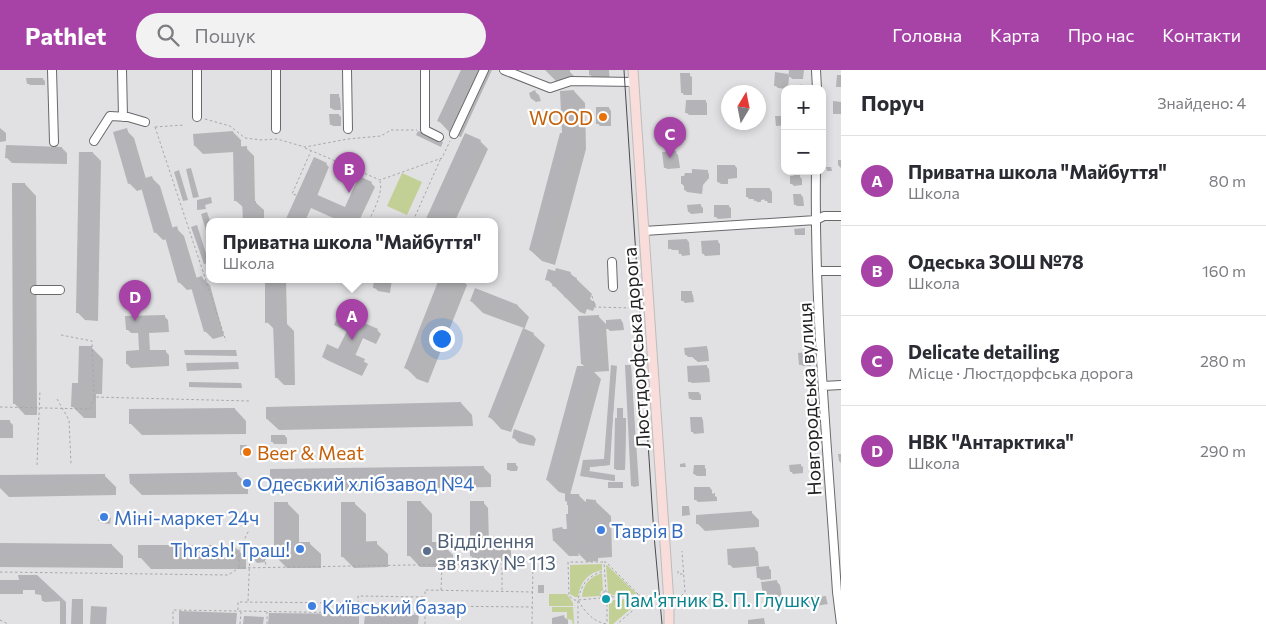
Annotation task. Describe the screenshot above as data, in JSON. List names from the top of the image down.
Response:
{
  "streets": {
    "main road": ["Люстдорфська дорога"],
    "street": ["Новгородська вулиця"]
  },
  "places": [
    "WOOD",
    "Beer & Meat",
    "Одеський хлібзавод №4",
    "Міні-маркет 24ч",
    "Таврія В",
    "Thrash! Траш!",
    "Відділення зв'язку № 113",
    "Пам'ятник В. П. Глушку",
    "Київський базар"
  ],
  "north": "top",
  "page": {
    "header": "Pathlet",
    "search": "Пошук",
    "nav": [
      "Головна",
      "Карта",
      "Про нас",
      "Контакти"
    ],
    "heading": ["Поруч", "Знайдено: 4"],
    "map_buttons": ["+", "−"],
    "pins": [
      "C",
      "B",
      "D",
      "A"
    ],
    "list": [
      {
        "mark": "A",
        "name": "Приватна школа \"Майбуття\"",
        "note": "Школа",
        "value": "80 m"
      },
      {
        "mark": "B",
        "name": "Одеська ЗОШ №78",
        "note": "Школа",
        "value": "160 m"
      },
      {
        "mark": "C",
        "name": "Delicate detailing",
        "note": "Місце · Люстдорфська дорога",
        "value": "280 m"
      },
      {
        "mark": "D",
        "name": "НВК \"Антарктика\"",
        "note": "Школа",
        "value": "290 m"
      }
    ],
    "popup": ["Приватна школа \"Майбуття\"", "Школа"]
  }
}
